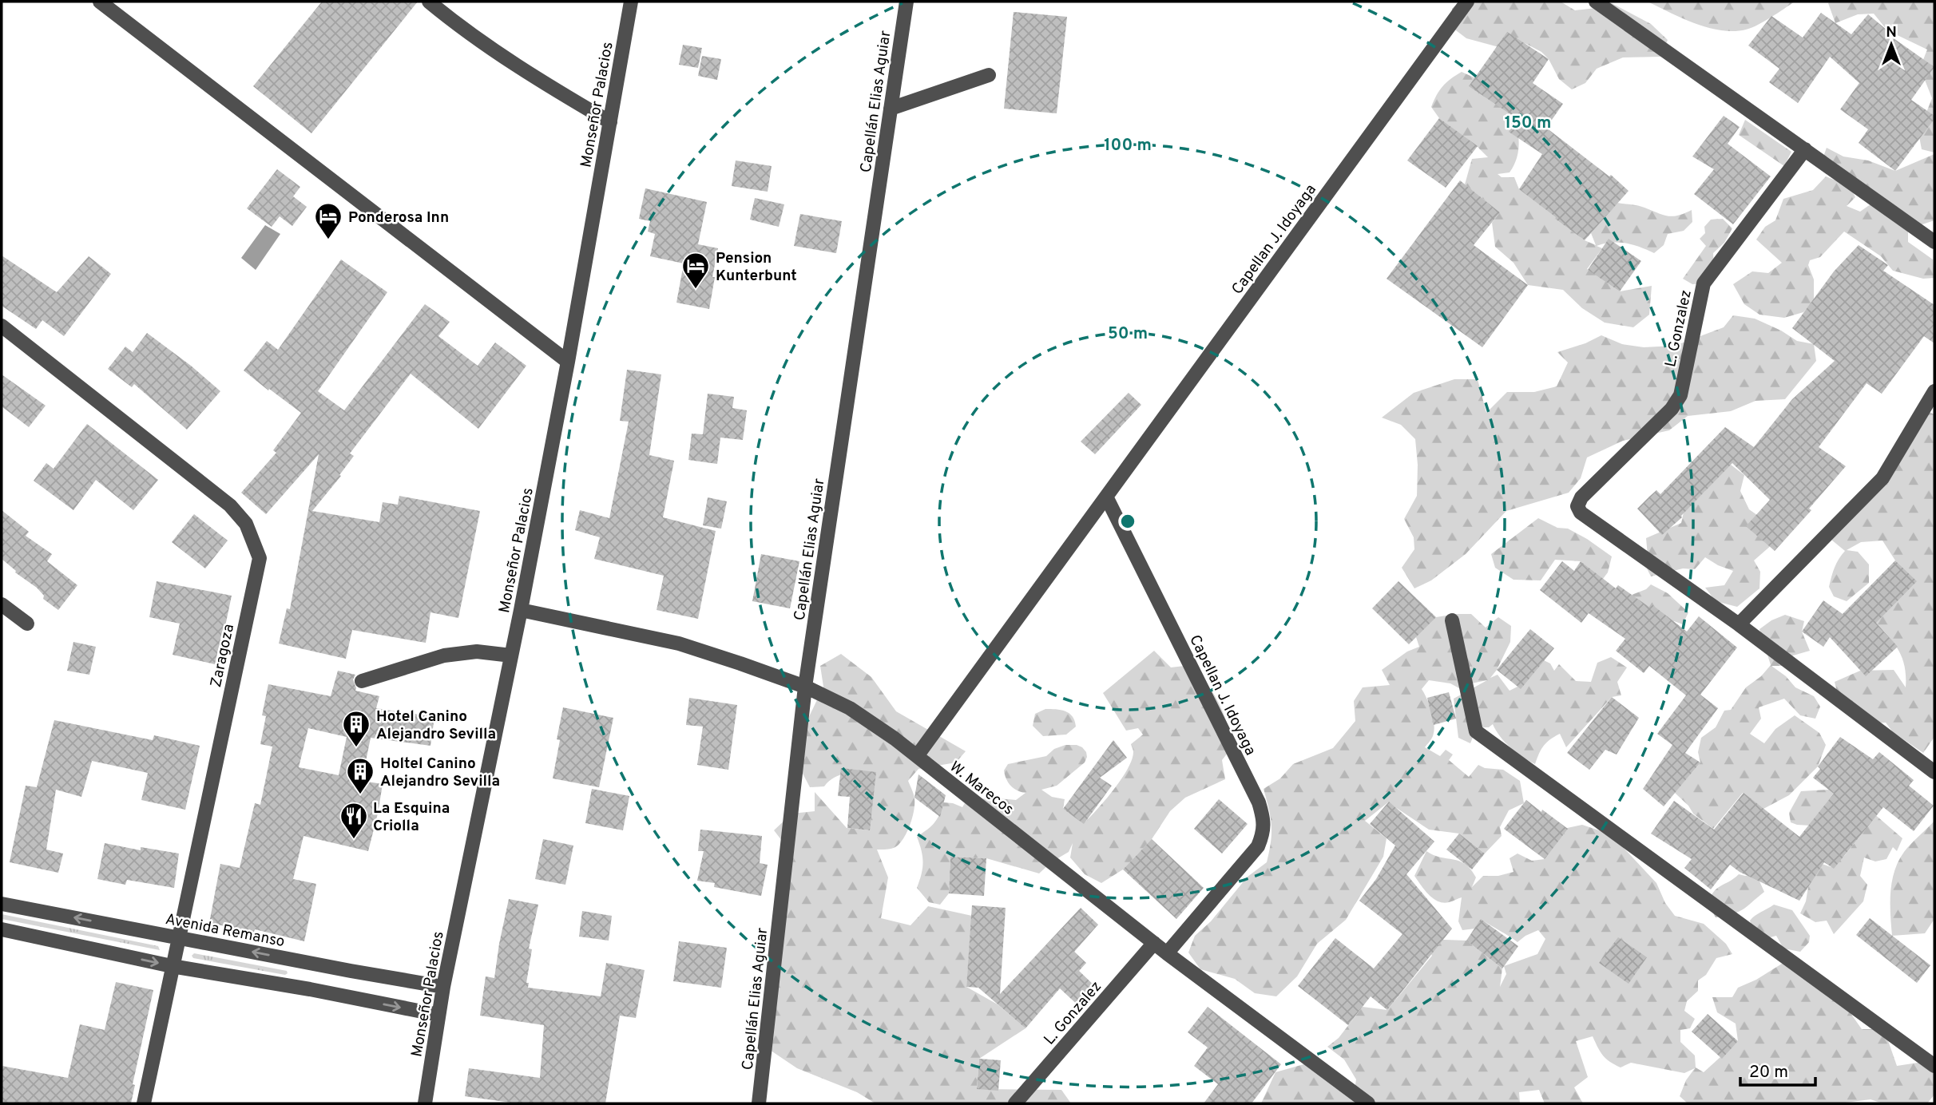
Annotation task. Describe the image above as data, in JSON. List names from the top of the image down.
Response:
{
  "streets": {
    "street": [
      "Capellán Elias Aguiar",
      "Monseñor Palacios",
      "Capellan J. Idoyaga",
      "L. Gonzalez",
      "Zaragoza",
      "W. Marecos",
      "Avenida Remanso"
    ]
  },
  "crossings": [
    ["Capellán Elias Aguiar", "W. Marecos"],
    ["Monseñor Palacios", "W. Marecos"],
    ["Monseñor Palacios", "Avenida Remanso"],
    ["Capellan J. Idoyaga", "W. Marecos"],
    ["L. Gonzalez", "W. Marecos"],
    ["Zaragoza", "Avenida Remanso"]
  ],
  "places": {
    "hotel": ["Ponderosa Inn", "Pension Kunterbunt"],
    "building": ["Hotel Canino Alejandro Sevilla", "Holtel Canino Alejandro Sevilla"],
    "restaurant": ["La Esquina Criolla"]
  },
  "scale_bar": "20 m",
  "north": "top",
  "rings": ["150 m", "100 m", "50 m"]
}
